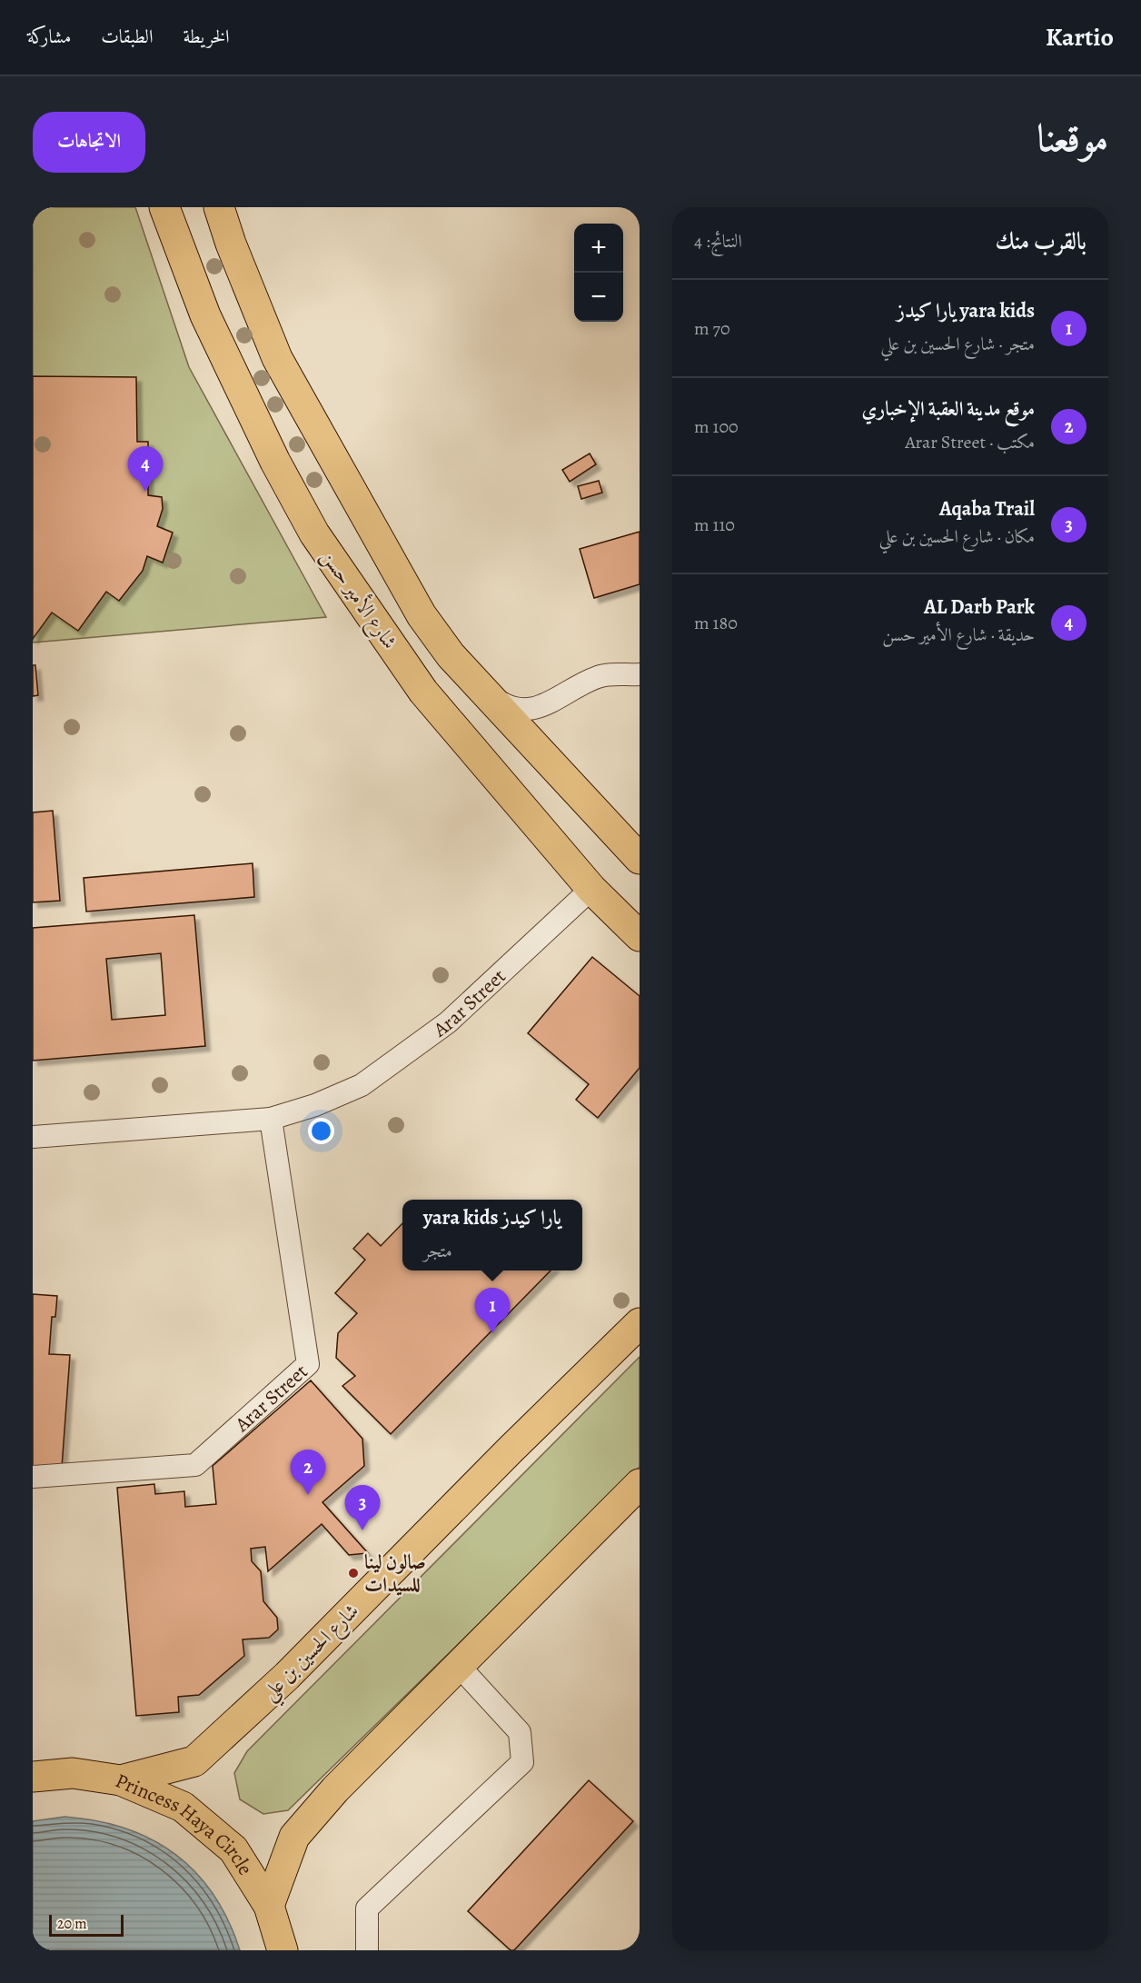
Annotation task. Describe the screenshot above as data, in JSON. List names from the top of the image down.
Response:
{
  "streets": {
    "main road": ["شارع الأمير حسن", "شارع الحسين بن علي", "Princess Haya Circle"],
    "street": ["Arar Street"]
  },
  "crossings": [
    ["شارع الأمير حسن", "Arar Street"],
    ["شارع الحسين بن علي", "Princess Haya Circle"]
  ],
  "places": ["صالون لينا للسيدات"],
  "scale_bar": "20 m",
  "page": {
    "header": "Kartio",
    "nav": ["الخريطة", "الطبقات", "مشاركة"],
    "title": "موقعنا",
    "buttons": "الاتجاهات",
    "heading": ["بالقرب منك", "النتائج: 4"],
    "map_buttons": ["+", "−"],
    "list": [
      {
        "mark": "1",
        "name": "yara kids يارا كيدز",
        "note": "متجر · شارع الحسين بن علي",
        "value": "70 m"
      },
      {
        "mark": "2",
        "name": "موقع مدينة العقبة الإخباري",
        "note": "مكتب · Arar Street",
        "value": "100 m"
      },
      {
        "mark": "3",
        "name": "Aqaba Trail",
        "note": "مكان · شارع الحسين بن علي",
        "value": "110 m"
      },
      {
        "mark": "4",
        "name": "AL Darb Park",
        "note": "حديقة · شارع الأمير حسن",
        "value": "180 m"
      }
    ],
    "pins": [
      "4",
      "1",
      "2",
      "3"
    ],
    "popup": ["yara kids يارا كيدز", "متجر"],
    "scale": "20 m"
  }
}
